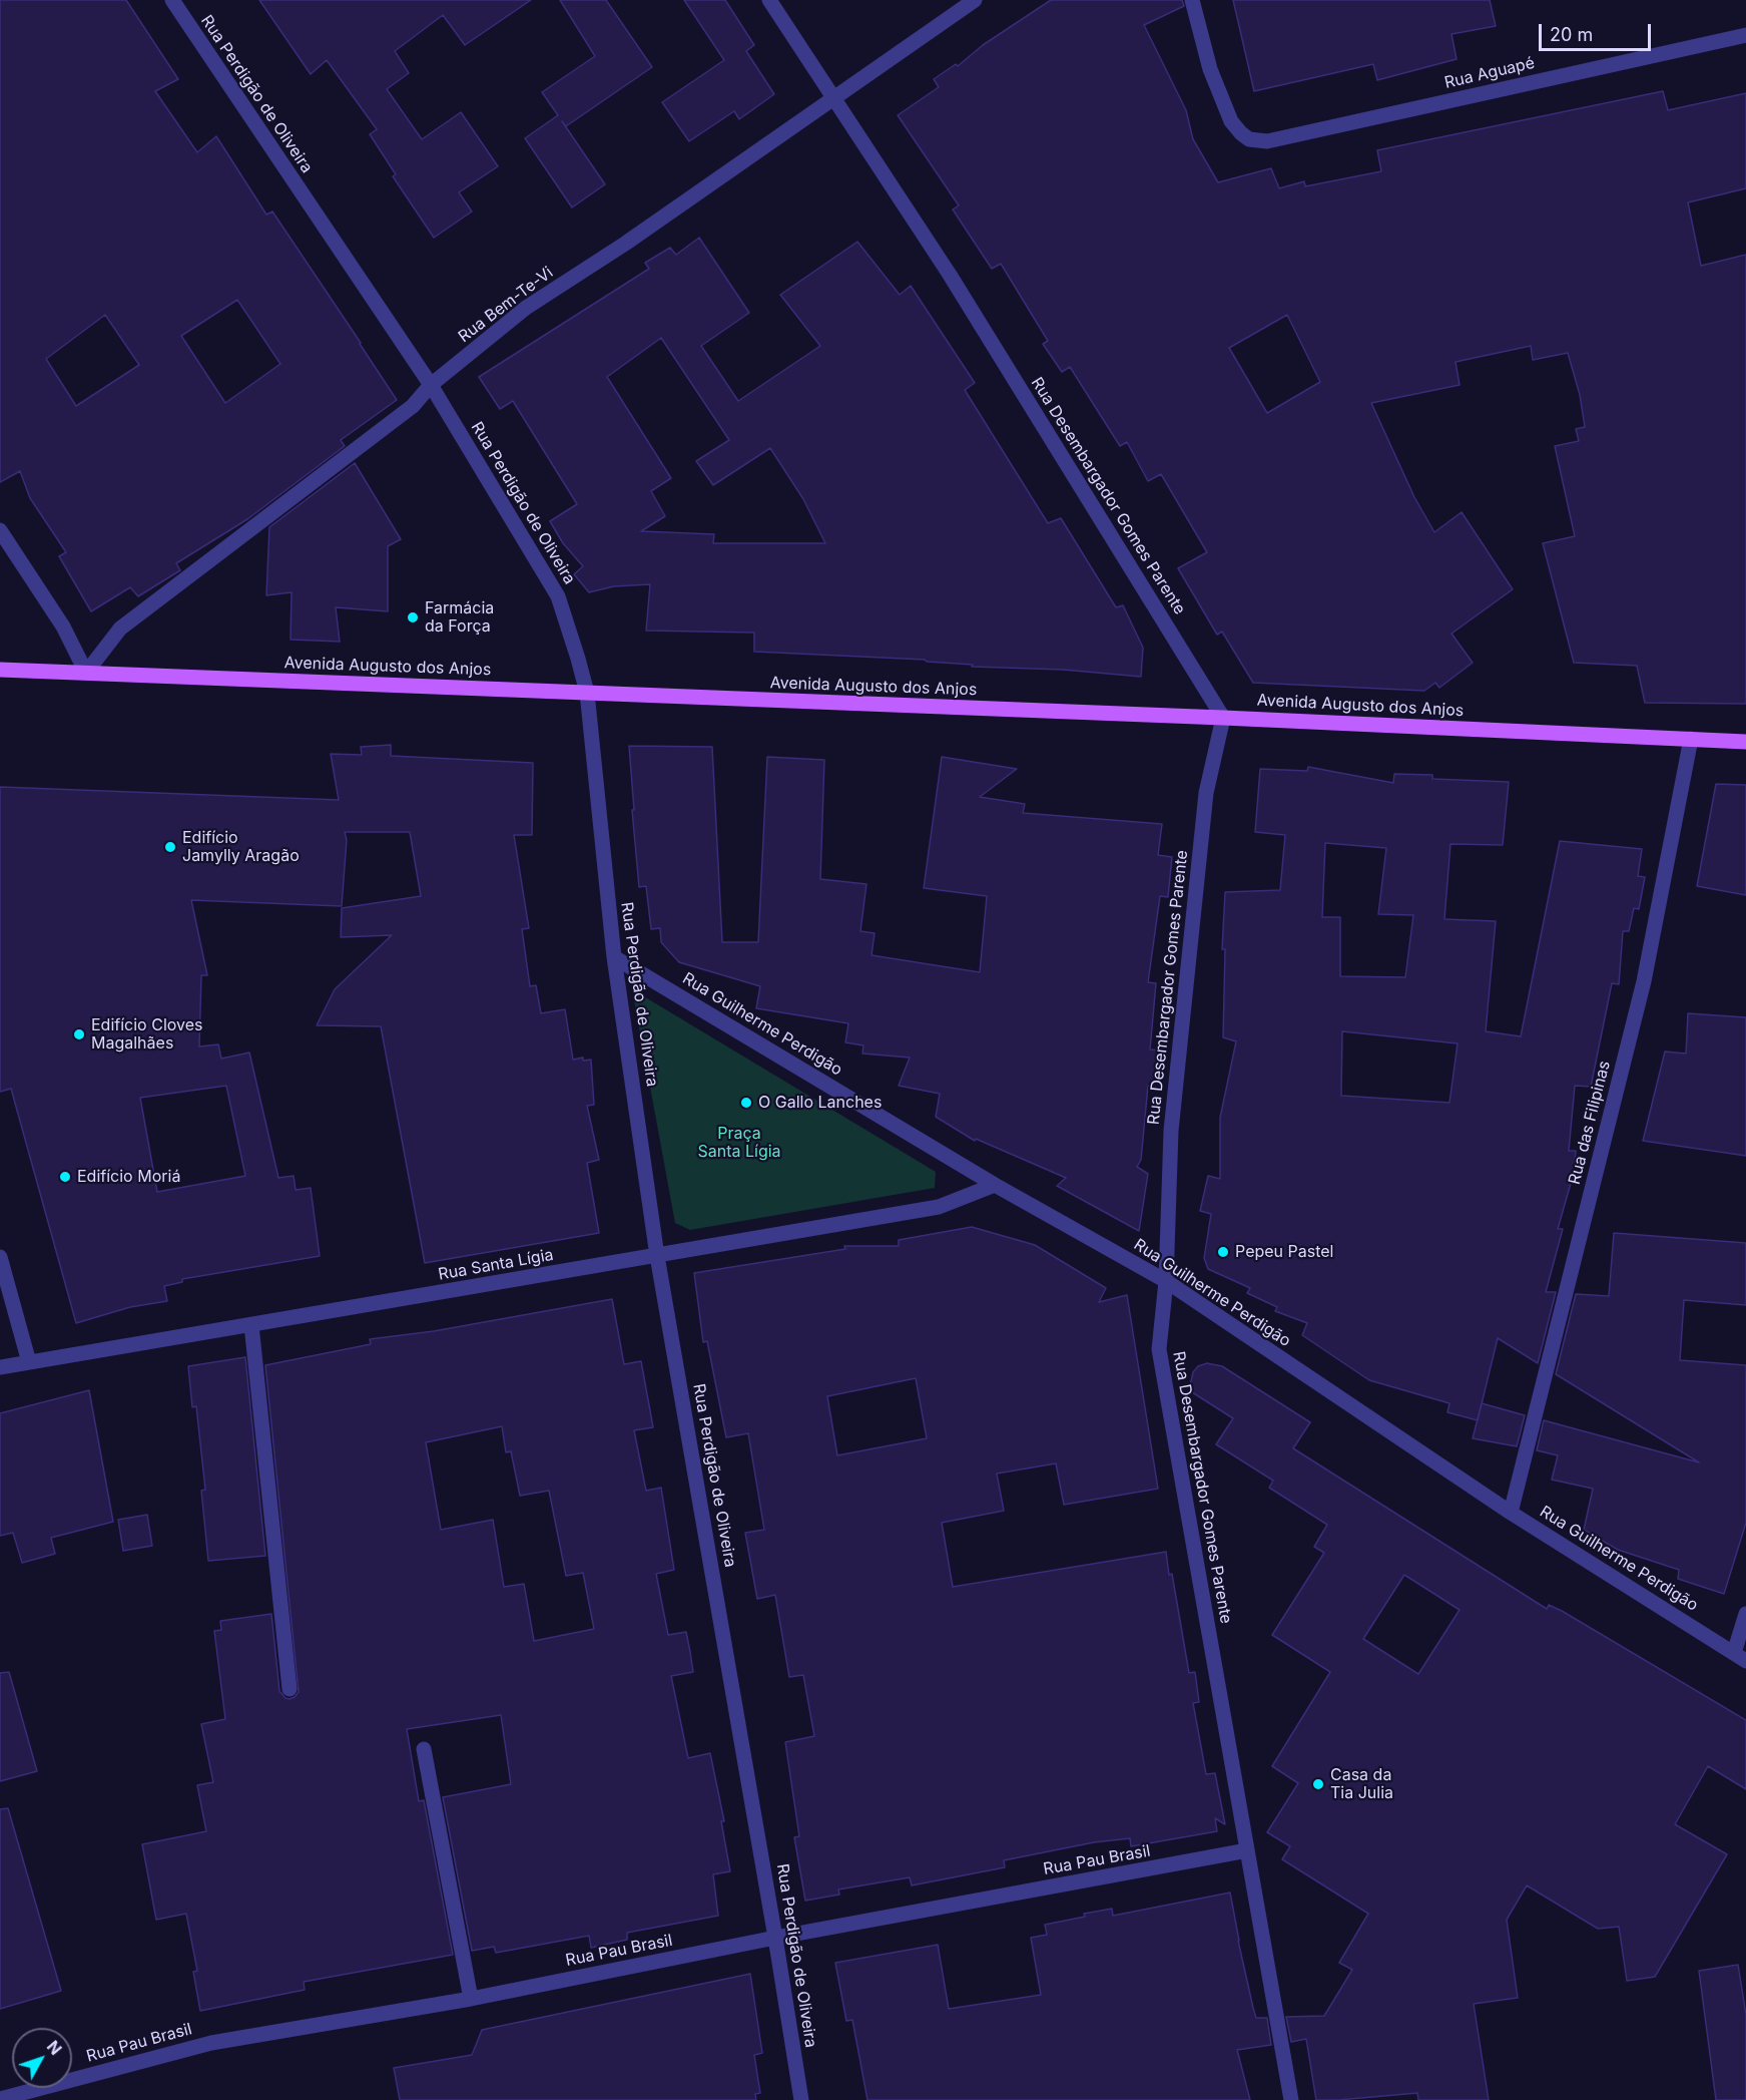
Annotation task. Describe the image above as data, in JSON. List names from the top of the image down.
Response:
{
  "streets": {
    "main road": ["Avenida Augusto dos Anjos"],
    "street": [
      "Rua Aguapé",
      "Rua Perdigão de Oliveira",
      "Rua Bem-Te-Vi",
      "Rua Desembargador Gomes Parente",
      "Rua Guilherme Perdigão",
      "Rua das Filipinas",
      "Rua Santa Lígia",
      "Rua Pau Brasil"
    ]
  },
  "crossings": [
    ["Rua Perdigão de Oliveira", "Rua Bem-Te-Vi"],
    ["Rua Perdigão de Oliveira", "Avenida Augusto dos Anjos"],
    ["Rua Perdigão de Oliveira", "Rua Guilherme Perdigão"],
    ["Rua Perdigão de Oliveira", "Rua Santa Lígia"],
    ["Rua Perdigão de Oliveira", "Rua Pau Brasil"],
    ["Rua Bem-Te-Vi", "Rua Desembargador Gomes Parente"],
    ["Rua Bem-Te-Vi", "Avenida Augusto dos Anjos"],
    ["Rua Desembargador Gomes Parente", "Avenida Augusto dos Anjos"],
    ["Rua Desembargador Gomes Parente", "Rua Guilherme Perdigão"],
    ["Rua Desembargador Gomes Parente", "Rua Pau Brasil"],
    ["Avenida Augusto dos Anjos", "Rua das Filipinas"],
    ["Rua Guilherme Perdigão", "Rua das Filipinas"],
    ["Rua Guilherme Perdigão", "Rua Santa Lígia"]
  ],
  "parks": ["Praça Santa Lígia"],
  "places": [
    "Farmácia da Força",
    "Edifício Jamylly Aragão",
    "Edifício Cloves Magalhães",
    "O Gallo Lanches",
    "Edifício Moriá",
    "Pepeu Pastel",
    "Casa da Tia Julia"
  ],
  "scale_bar": "20 m",
  "north": "top right"
}
